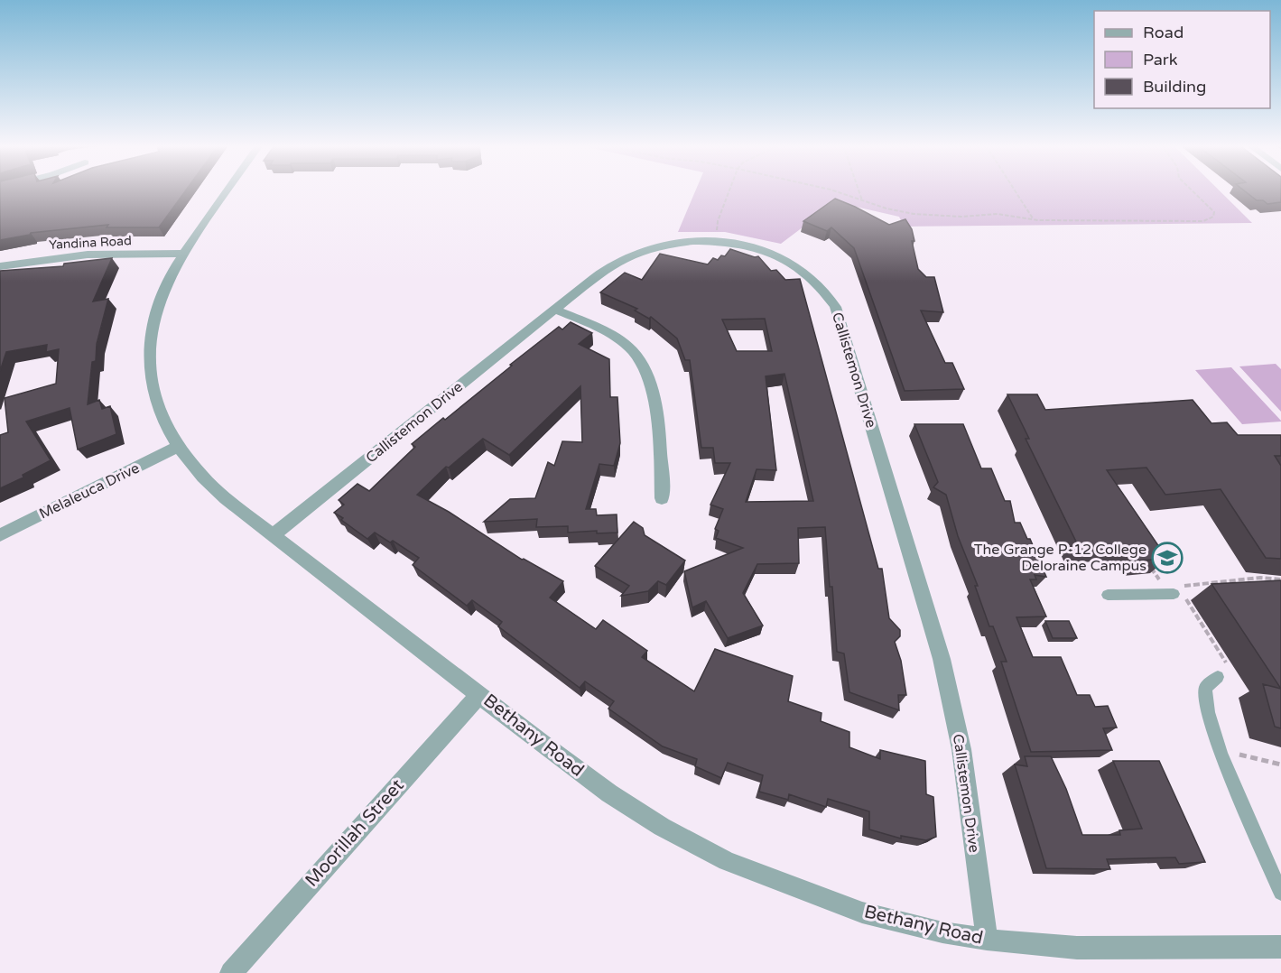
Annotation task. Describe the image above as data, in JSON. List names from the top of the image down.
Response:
{
  "streets": {
    "street": [
      "Yandina Road",
      "Callistemon Drive",
      "Melaleuca Drive",
      "Bethany Road",
      "Moorillah Street"
    ]
  },
  "crossings": [
    ["Yandina Road", "Bethany Road"],
    ["Callistemon Drive", "Bethany Road"],
    ["Melaleuca Drive", "Bethany Road"],
    ["Bethany Road", "Moorillah Street"]
  ],
  "places": {
    "school or university": ["The Grange P-12 College Deloraine Campus"]
  },
  "legend": ["Road", "Park", "Building"]
}
